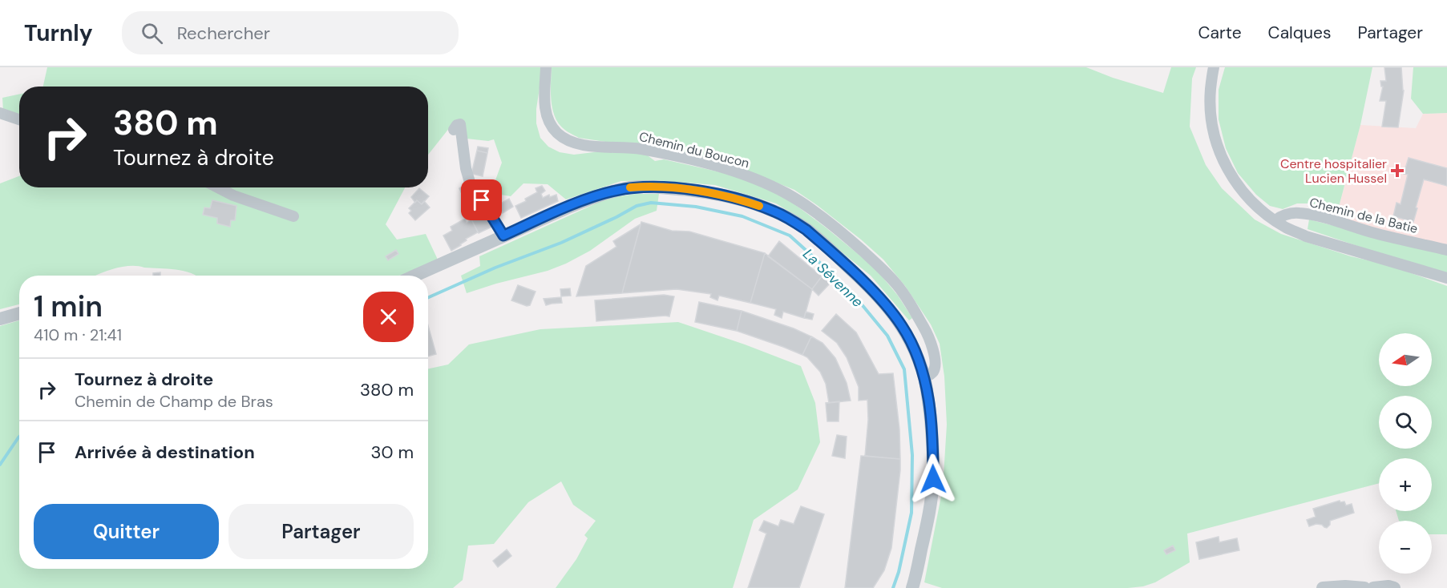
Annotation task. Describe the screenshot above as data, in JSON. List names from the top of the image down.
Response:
{
  "streets": {
    "street": ["Chemin du Boucon", "Chemin de la Batie"]
  },
  "water": ["La Sévenne"],
  "places": {
    "health": ["Centre hospitalier Lucien Hussel"]
  },
  "north": "left",
  "page": {
    "header": "Turnly",
    "search": "Rechercher",
    "nav": ["Carte", "Calques", "Partager"],
    "turn": ["380 m", "Tournez à droite"],
    "heading": ["1 min", "410 m · 21:41"],
    "map_buttons": ["+", "−"],
    "list": [
      {
        "name": "Tournez à droite",
        "note": "Chemin de Champ de Bras",
        "value": "380 m"
      },
      {
        "name": "Arrivée à destination",
        "value": "30 m"
      }
    ],
    "buttons": ["Quitter", "Partager"]
  }
}
